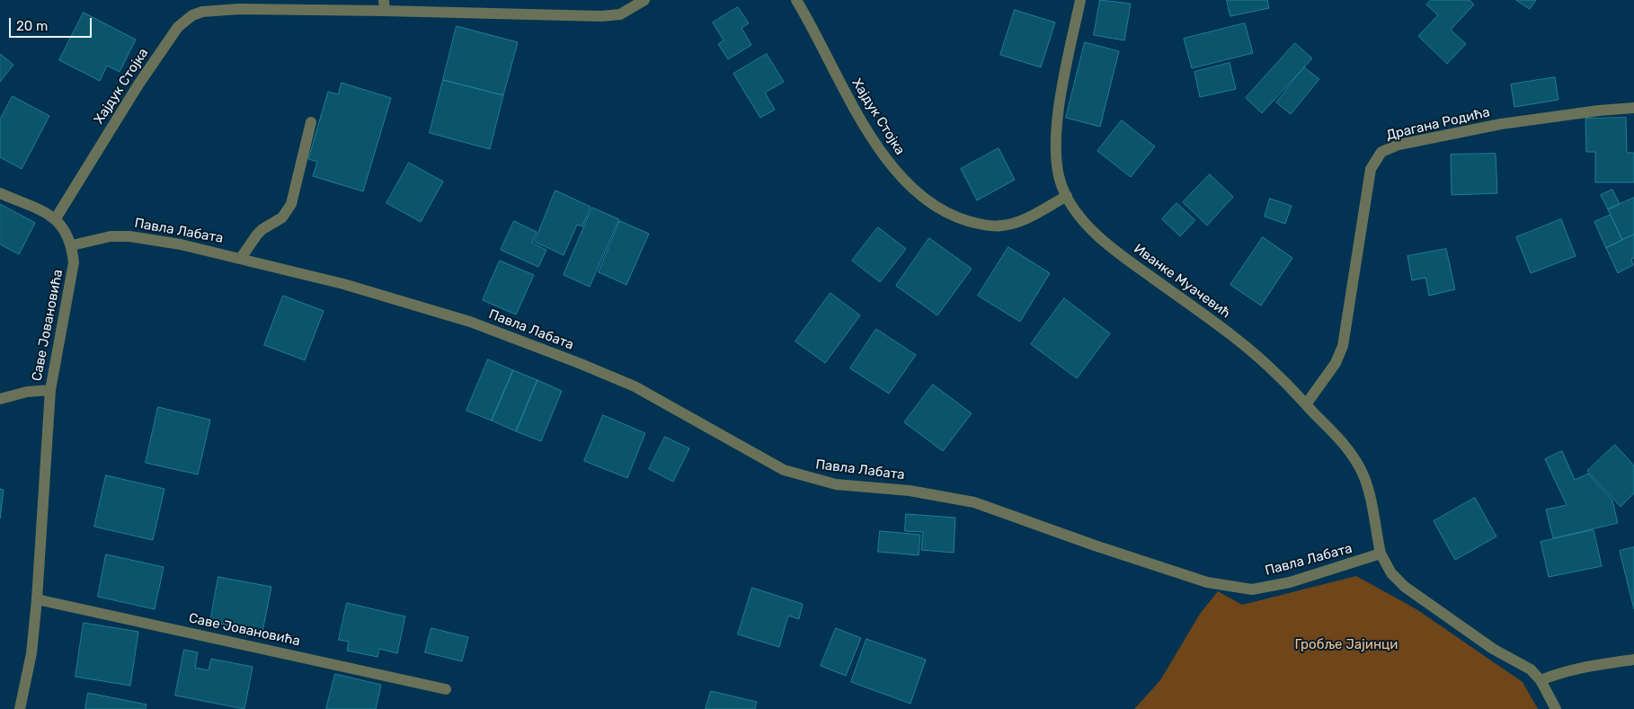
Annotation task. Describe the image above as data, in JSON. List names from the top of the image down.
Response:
{
  "streets": {
    "street": [
      "Хајдук Стојка",
      "Драгана Родића",
      "Павла Лабата",
      "Иванке Муачевић",
      "Саве Јовановића"
    ]
  },
  "crossings": [
    ["Хајдук Стојка", "Иванке Муачевић"],
    ["Драгана Родића", "Иванке Муачевић"],
    ["Павла Лабата", "Иванке Муачевић"],
    ["Павла Лабата", "Саве Јовановића"]
  ],
  "parks": ["Гробље Јајинци"],
  "scale_bar": "20 m"
}
